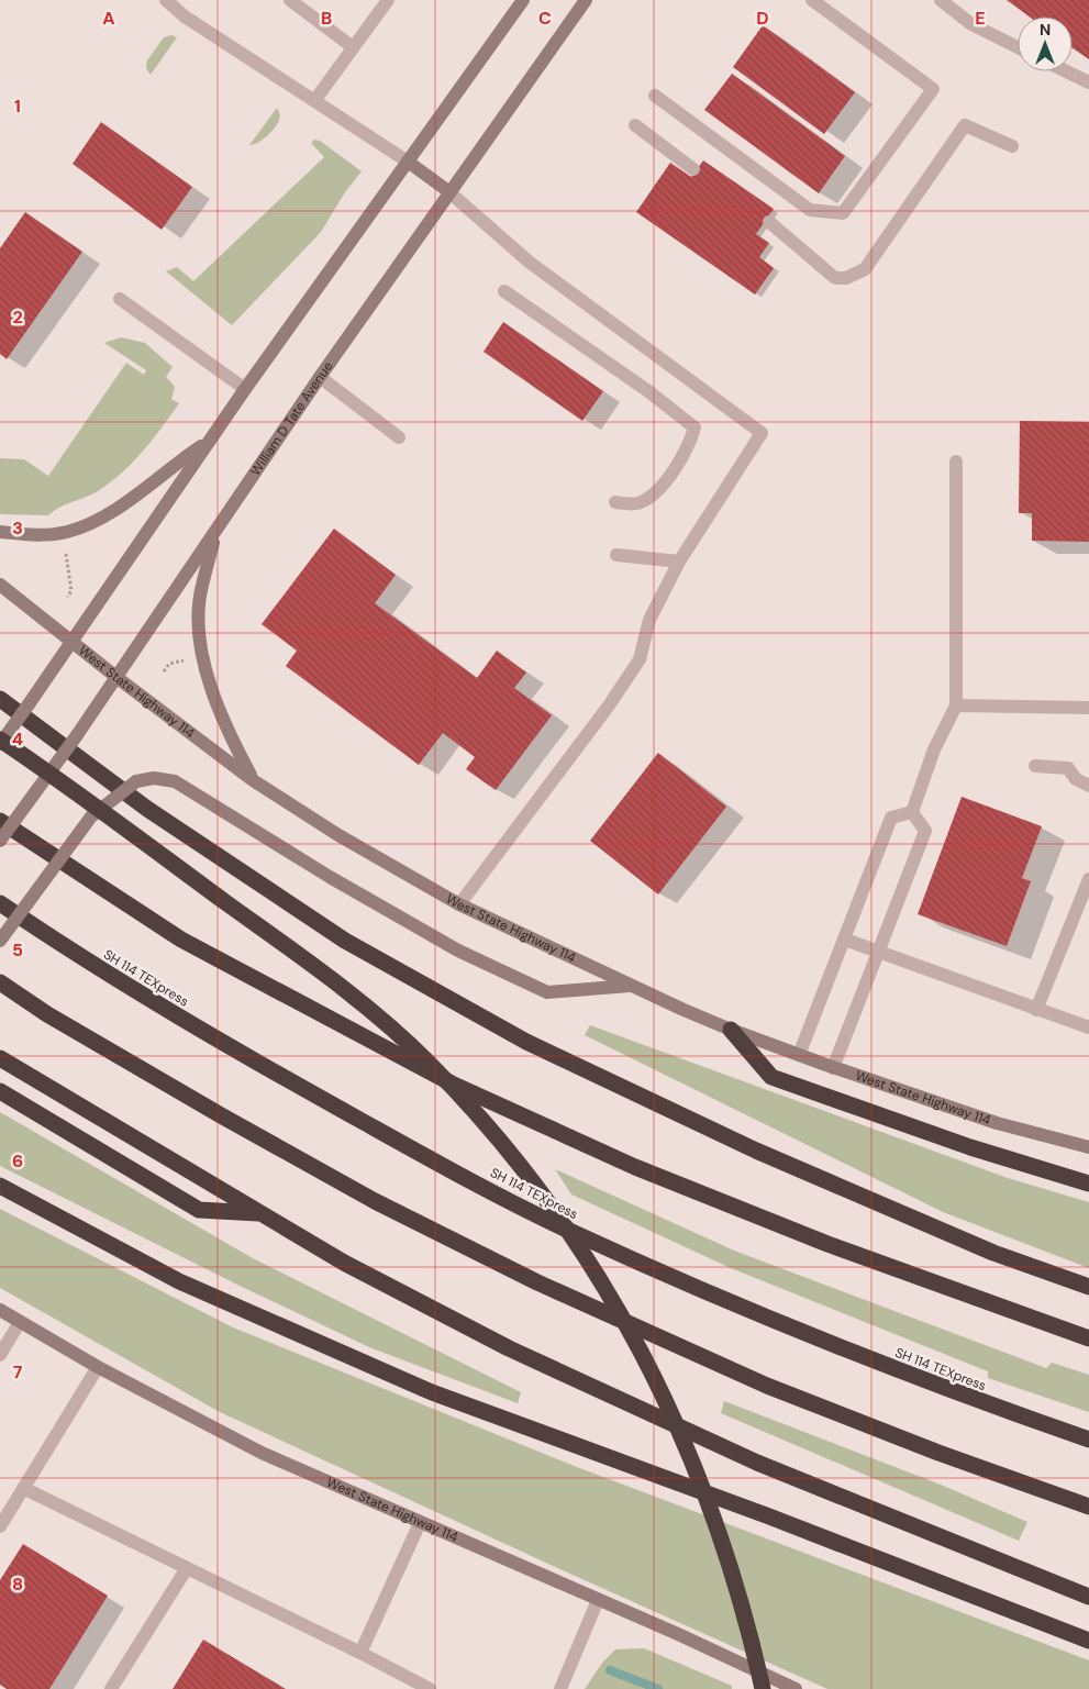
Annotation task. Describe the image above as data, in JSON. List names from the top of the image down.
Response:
{
  "streets": {
    "highway": ["SH 114 TEXpress"],
    "main road": ["William D Tate Avenue", "West State Highway 114"]
  },
  "crossings": [
    ["William D Tate Avenue", "West State Highway 114"]
  ],
  "north": "top",
  "grid": {
    "columns": [
      "A",
      "B",
      "C",
      "D",
      "E"
    ],
    "rows": [
      "1",
      "2",
      "3",
      "4",
      "5",
      "6",
      "7",
      "8"
    ]
  }
}
